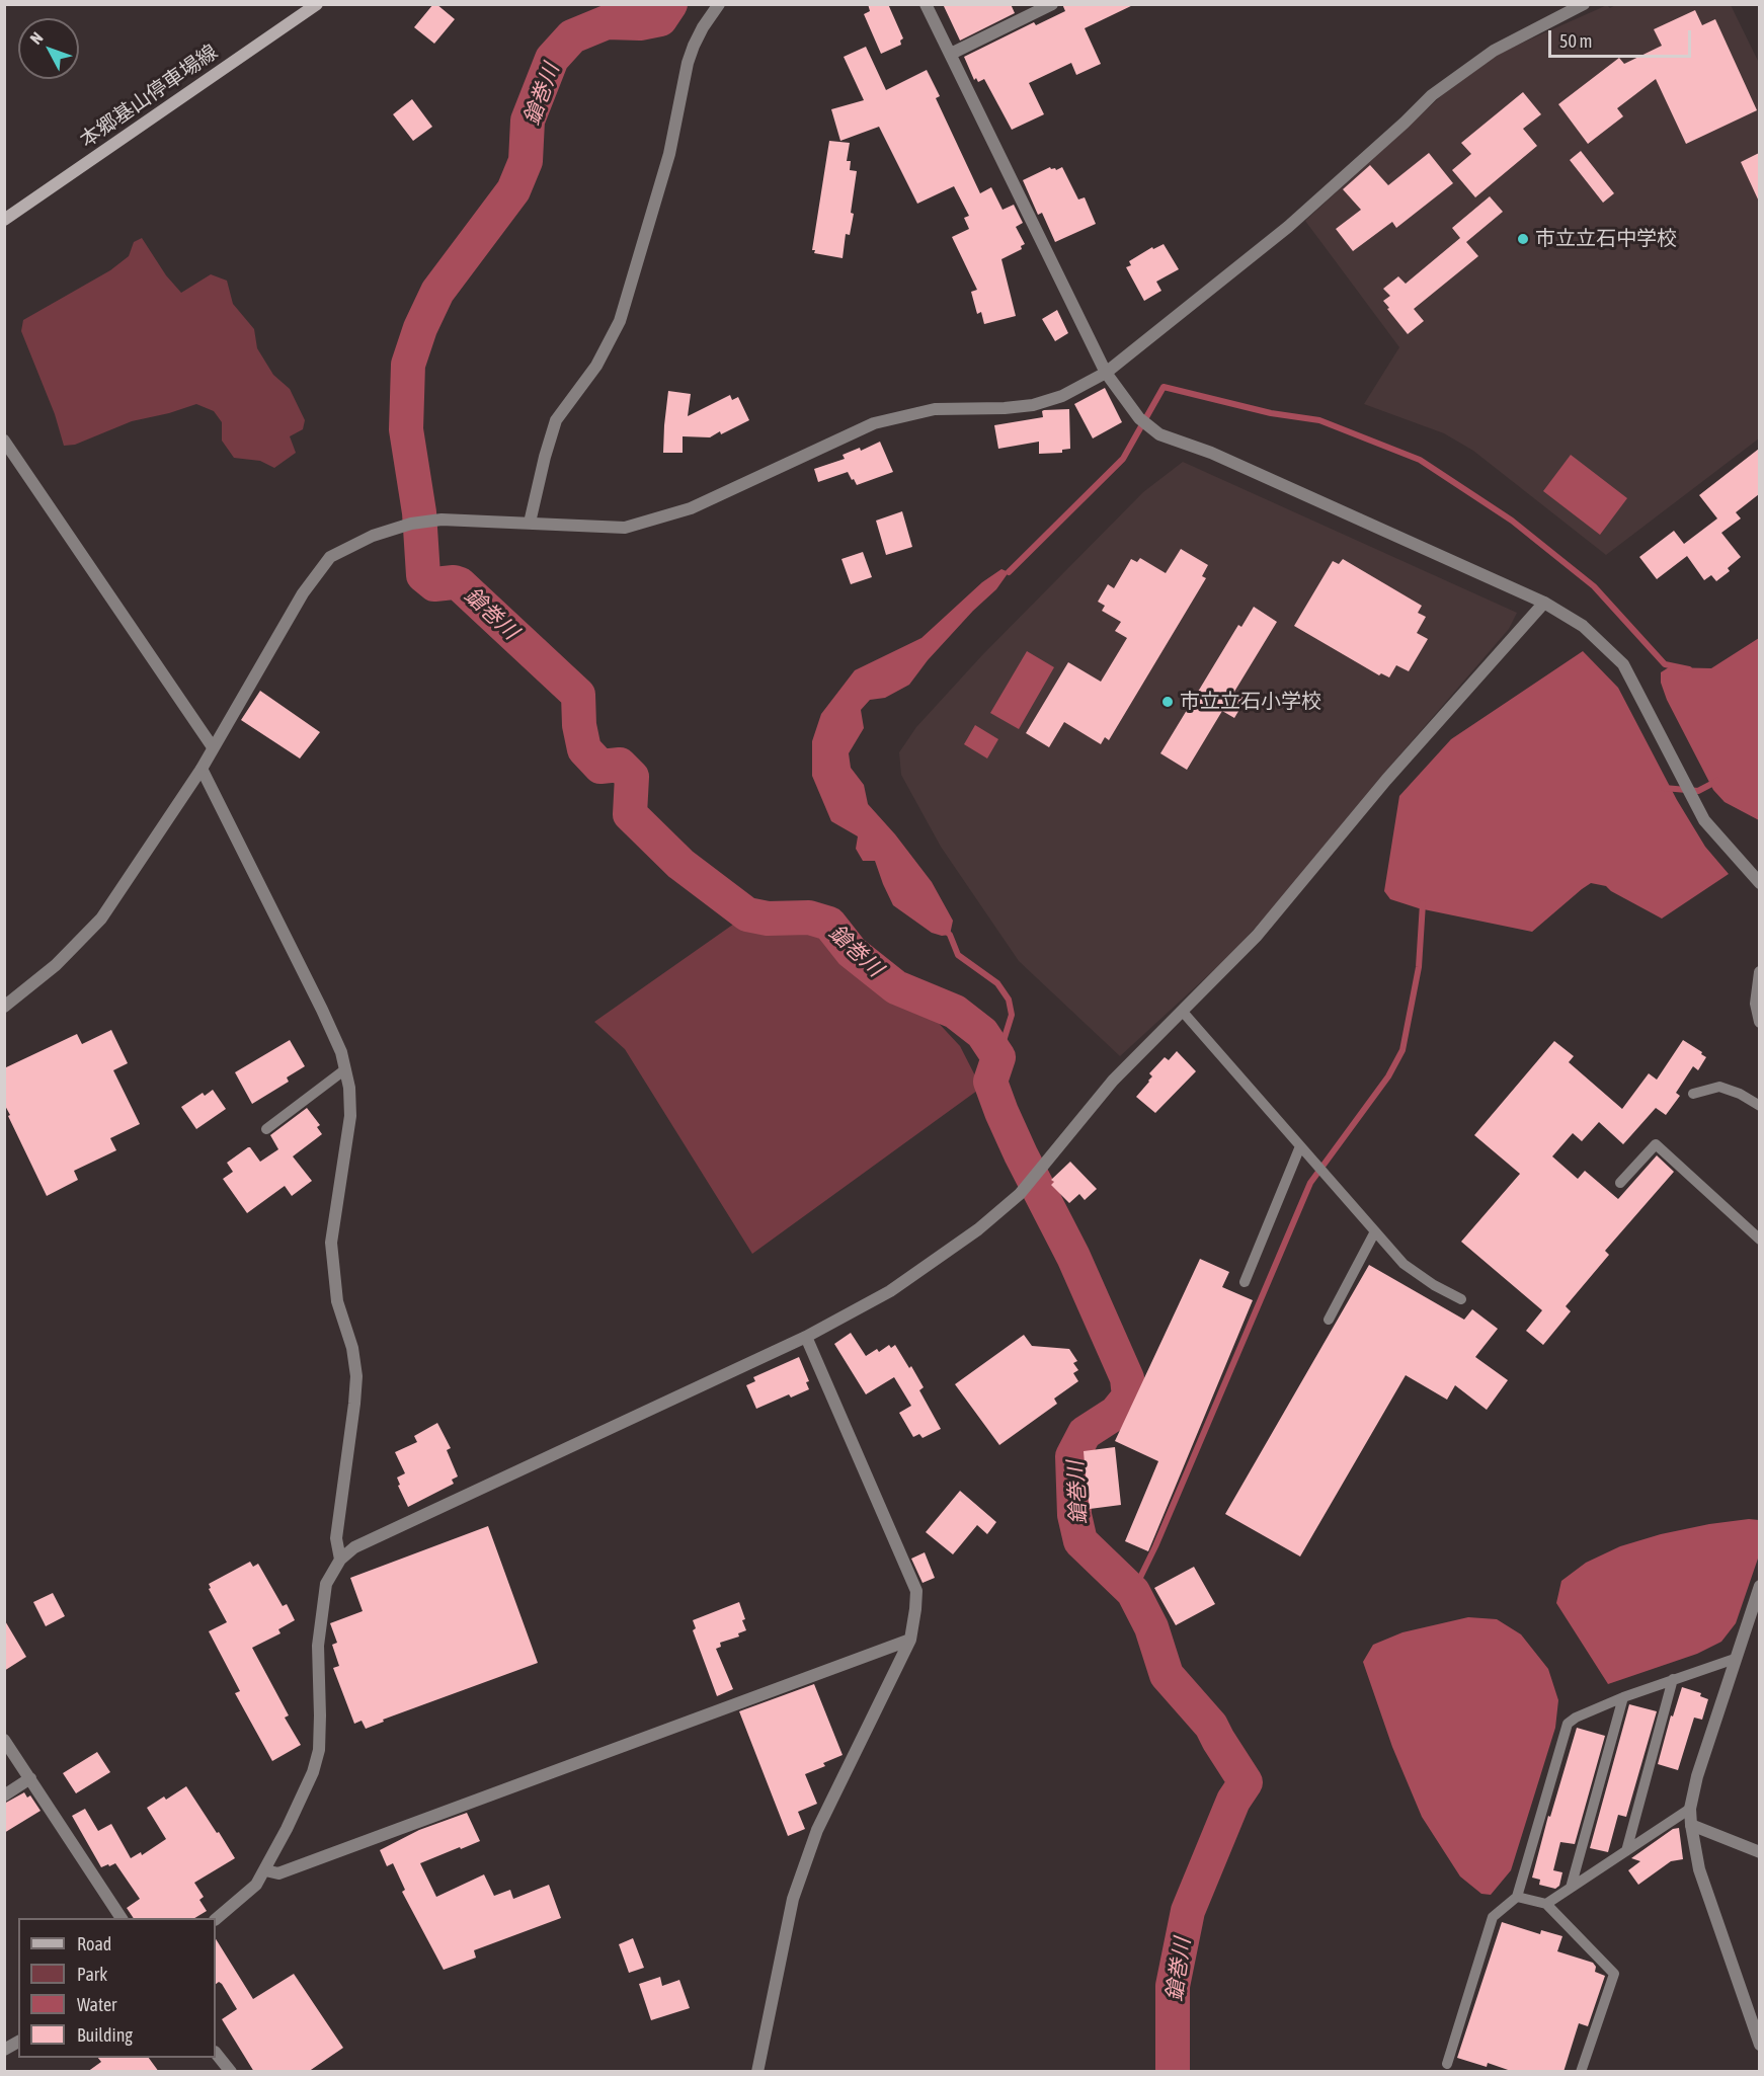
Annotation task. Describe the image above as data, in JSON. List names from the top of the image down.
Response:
{
  "streets": {
    "main road": ["本郷基山停車場線"]
  },
  "water": ["鎗巻川"],
  "places": ["市立立石中学校", "市立立石小学校"],
  "legend": [
    "Road",
    "Park",
    "Water",
    "Building"
  ],
  "scale_bar": "50 m",
  "north": "top left"
}
